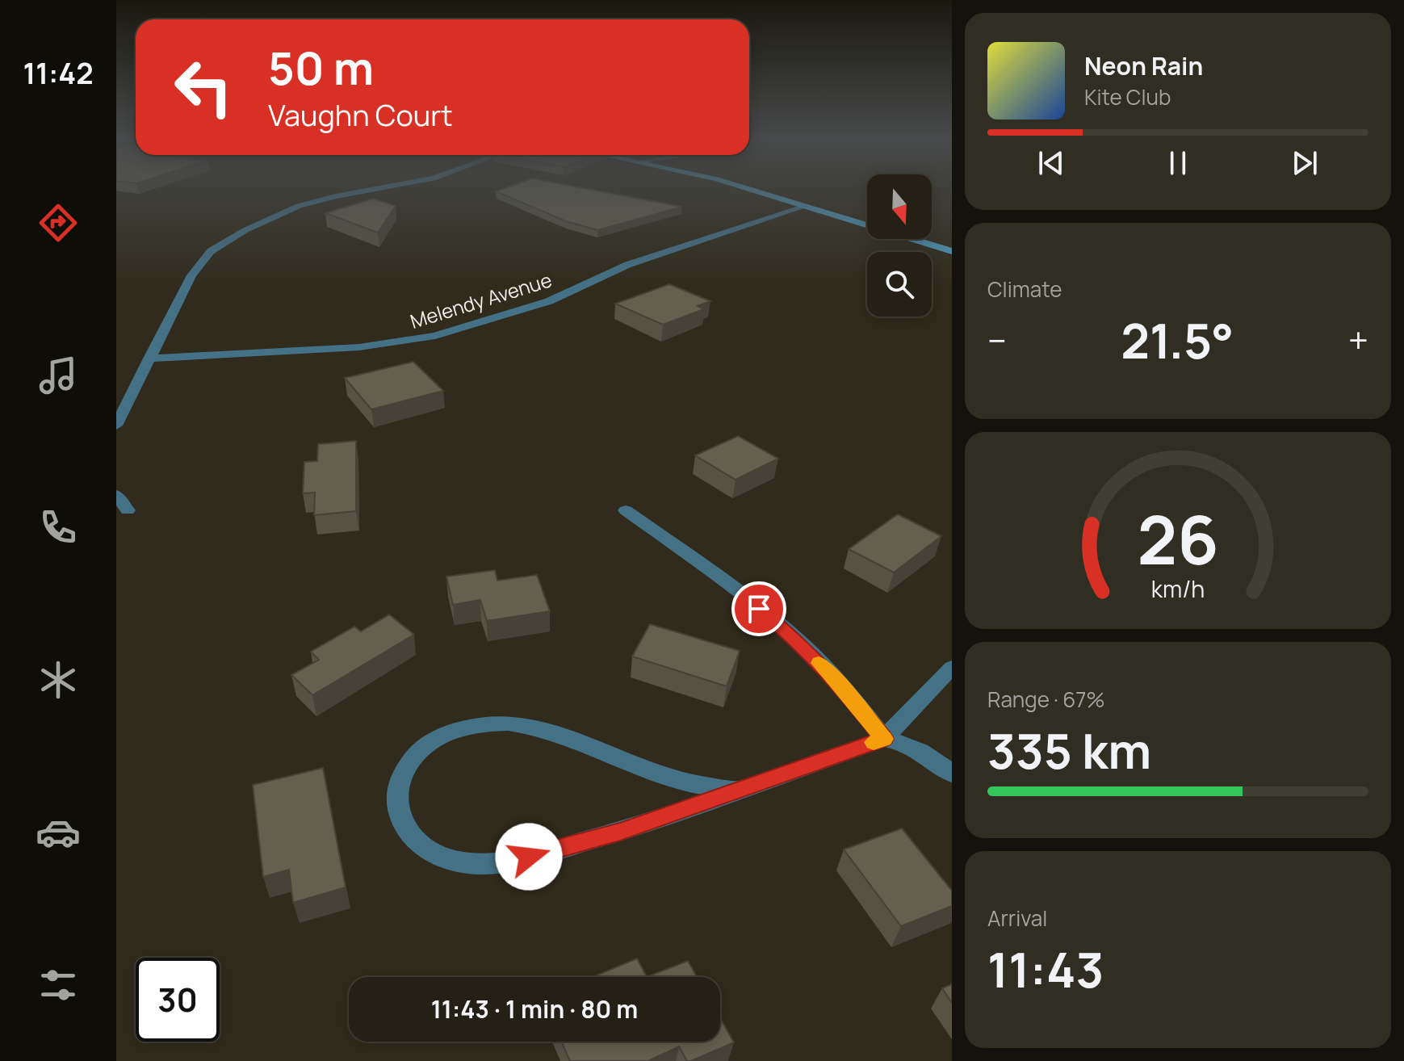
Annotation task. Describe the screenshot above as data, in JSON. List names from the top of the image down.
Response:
{
  "streets": {
    "street": ["Melendy Avenue"]
  },
  "north": "bottom",
  "page": {
    "tabs": "11:42",
    "turn": ["50 m", "Vaughn Court"],
    "song": ["Neon Rain", "Kite Club"],
    "tile": [
      "Climate",
      ["Range · 67%", "335 km"],
      ["Arrival", "11:43"]
    ],
    "heat": ["−", "21.5°", "+"],
    "limit": "30",
    "trip": "11:43 · 1 min · 80 m",
    "gauge": ["26", "km/h"]
  }
}
